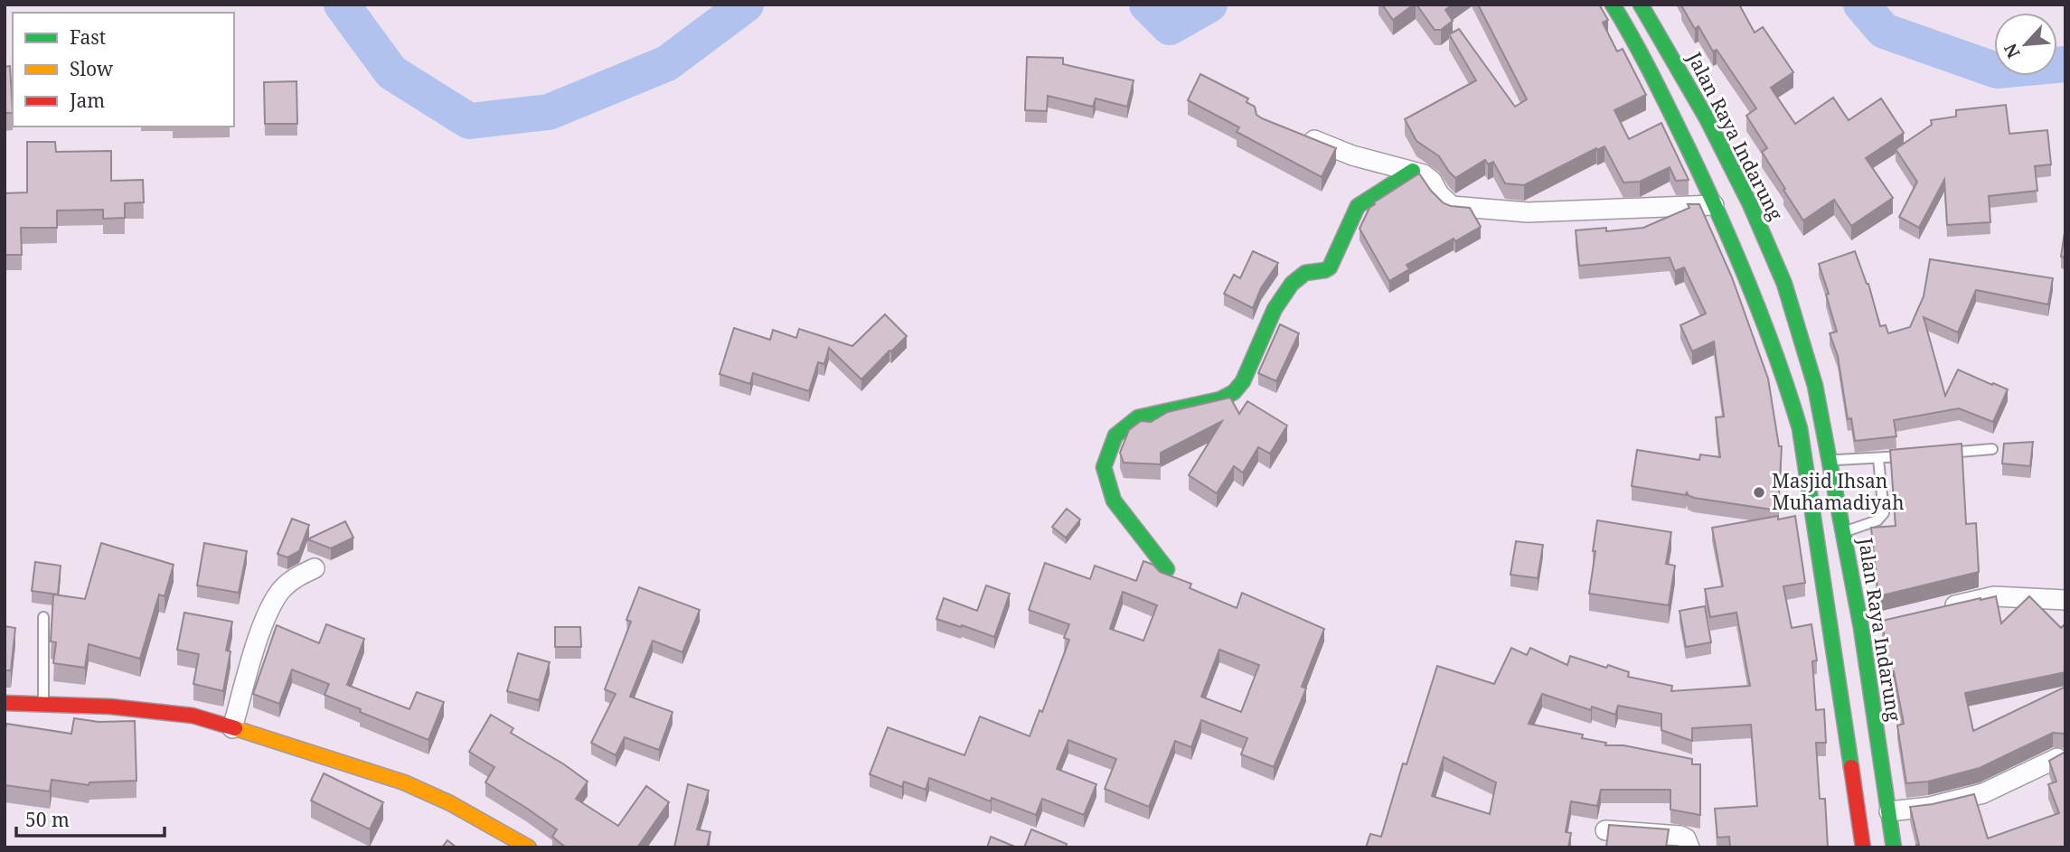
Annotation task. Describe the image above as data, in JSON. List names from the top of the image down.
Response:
{
  "streets": {
    "main road": ["Jalan Raya Indarung"]
  },
  "places": ["Masjid Ihsan Muhamadiyah"],
  "legend": ["Fast", "Slow", "Jam"],
  "scale_bar": "50 m",
  "north": "bottom left"
}
